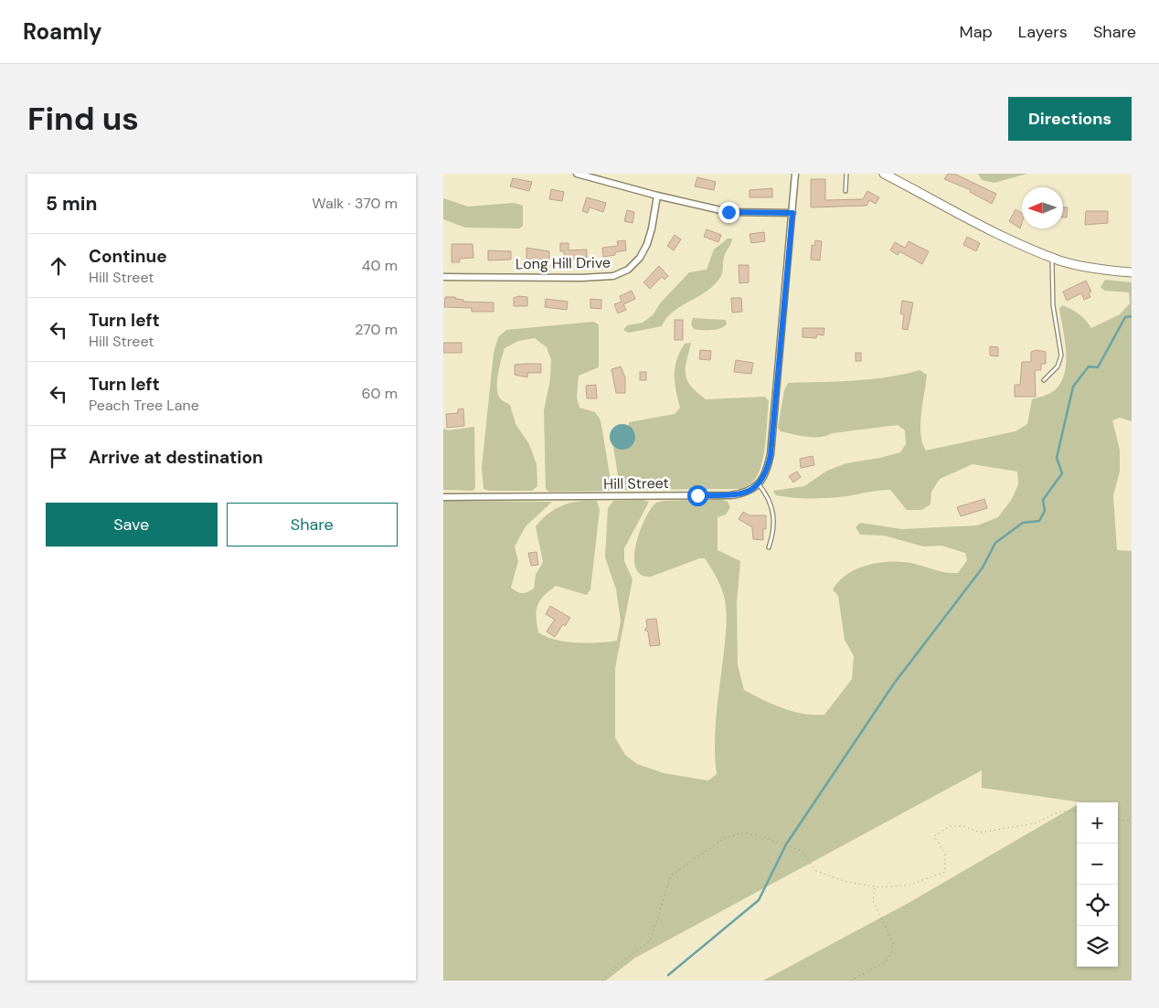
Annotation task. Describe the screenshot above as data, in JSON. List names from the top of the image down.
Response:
{
  "streets": {
    "street": ["Long Hill Drive", "Hill Street"]
  },
  "north": "left",
  "page": {
    "header": "Roamly",
    "nav": ["Map", "Layers", "Share"],
    "buttons": [
      "Directions",
      ["Save", "Share"]
    ],
    "title": "Find us",
    "heading": ["5 min", "Walk · 370 m"],
    "list": [
      ["Continue", "Hill Street", "40 m"],
      ["Turn left", "Hill Street", "270 m"],
      ["Turn left", "Peach Tree Lane", "60 m"],
      "Arrive at destination"
    ],
    "map_buttons": ["+", "−"]
  }
}
